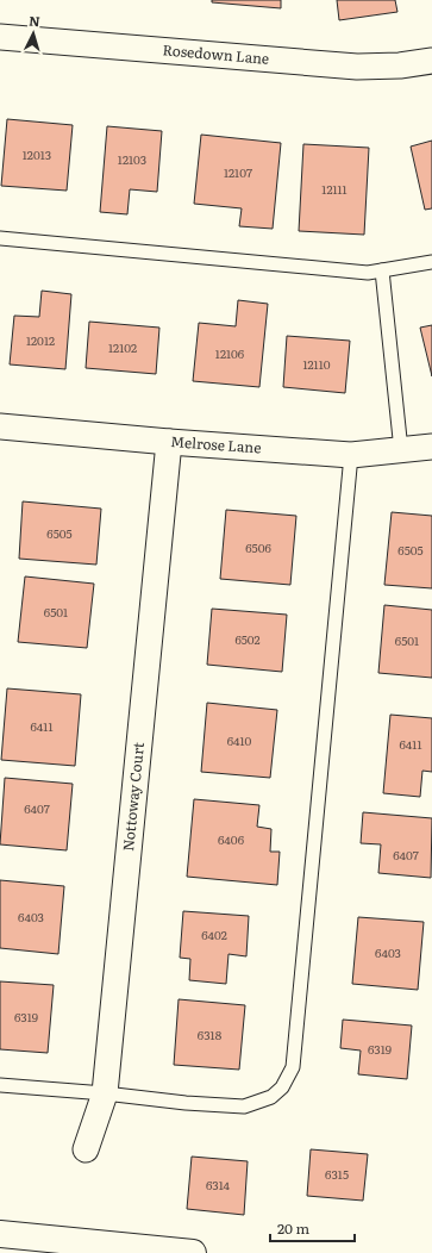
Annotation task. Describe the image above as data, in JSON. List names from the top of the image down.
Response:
{
  "streets": {
    "street": ["Rosedown Lane", "Melrose Lane", "Nottoway Court"]
  },
  "crossings": [
    ["Melrose Lane", "Nottoway Court"]
  ],
  "house_numbers": [
    "12013",
    "12103",
    "12107",
    "12111",
    "12012",
    "12102",
    "12106",
    "12110",
    "6505",
    "6506",
    "6505",
    "6501",
    "6502",
    "6501",
    "6411",
    "6410",
    "6411",
    "6407",
    "6406",
    "6407",
    "6403",
    "6402",
    "6403",
    "6319",
    "6318",
    "6319",
    "6315",
    "6314"
  ],
  "scale_bar": "20 m",
  "north": "top"
}
